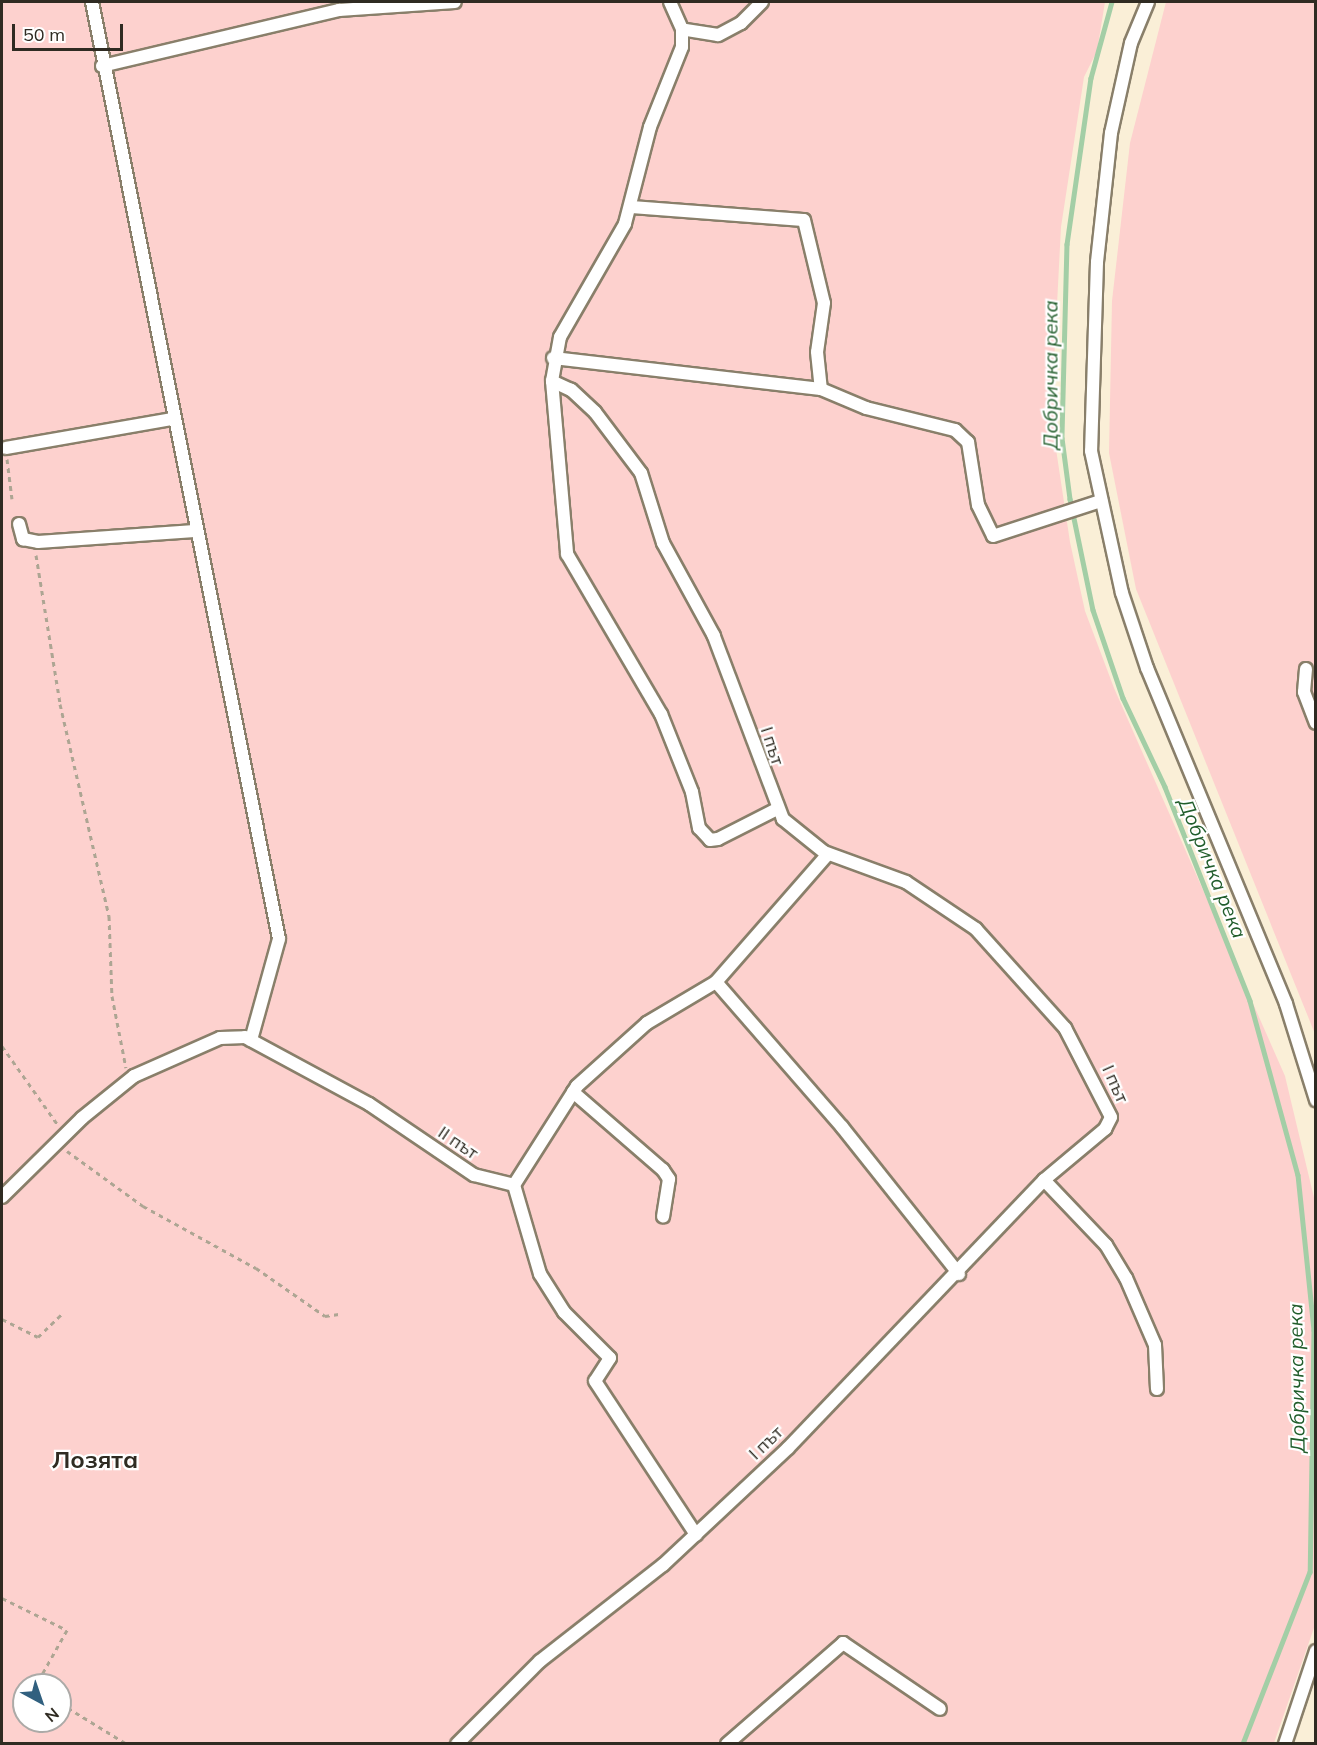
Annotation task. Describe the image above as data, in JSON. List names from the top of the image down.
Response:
{
  "streets": {
    "street": ["І път", "ІІ път"]
  },
  "districts": ["Лозята"],
  "water": ["Добричка река"],
  "scale_bar": "50 m",
  "north": "bottom right"
}
